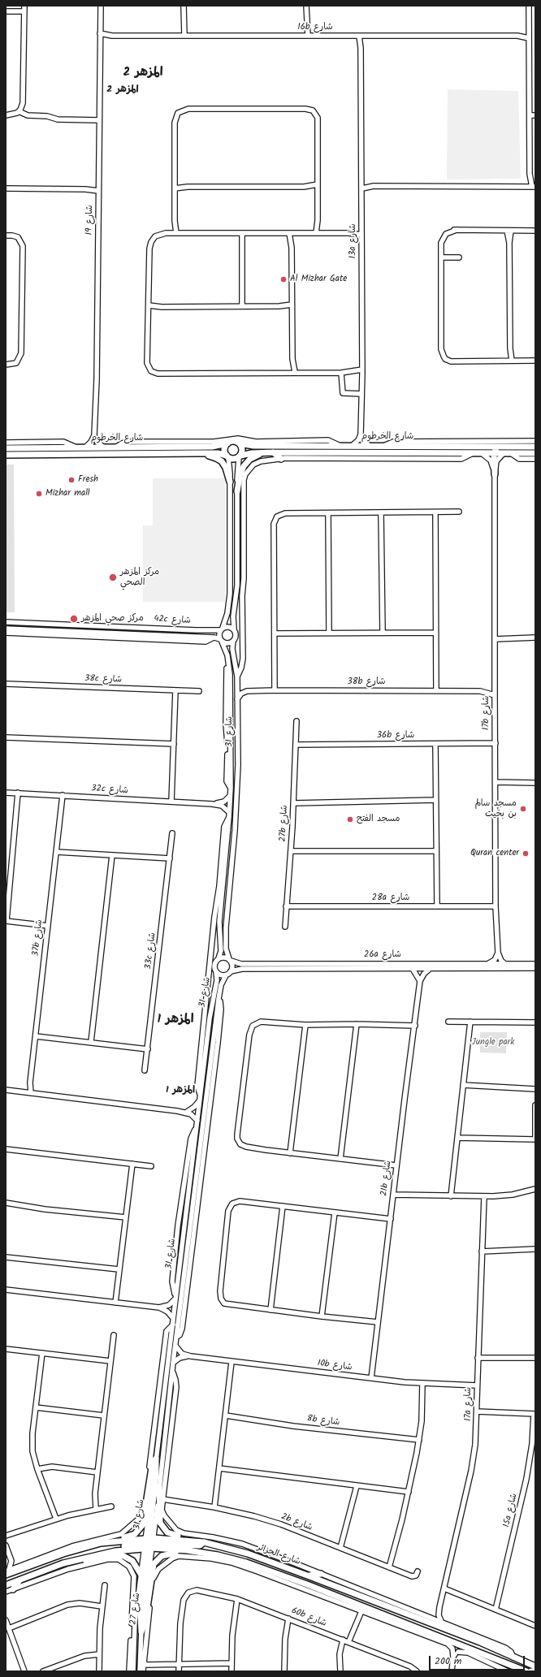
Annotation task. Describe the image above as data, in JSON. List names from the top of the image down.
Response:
{
  "streets": {
    "main road": ["شارع الخرطوم", "شارع الجزائر"],
    "street": [
      "16b شارع",
      "شارع 19",
      "13a شارع",
      "42c شارع",
      "38c شارع",
      "38b شارع",
      "17b شارع",
      "شارع 31",
      "36b شارع",
      "32c شارع",
      "27b شارع",
      "28a شارع",
      "37b شارع",
      "33c شارع",
      "26a شارع",
      "21b شارع",
      "10b شارع",
      "17a شارع",
      "8b شارع",
      "15a شارع",
      "2b شارع",
      "شارع 27",
      "60b شارع"
    ]
  },
  "crossings": [
    ["16b شارع", "شارع 19"],
    ["16b شارع", "13a شارع"],
    ["شارع الخرطوم", "17b شارع"],
    ["42c شارع", "شارع 31"],
    ["38b شارع", "17b شارع"],
    ["38b شارع", "شارع 31"],
    ["17b شارع", "36b شارع"],
    ["17b شارع", "28a شارع"],
    ["شارع 31", "32c شارع"],
    ["شارع 31", "26a شارع"],
    ["شارع 31", "10b شارع"],
    ["شارع 31", "شارع الجزائر"],
    ["شارع 31", "شارع 27"],
    ["36b شارع", "27b شارع"],
    ["32c شارع", "37b شارع"],
    ["27b شارع", "28a شارع"],
    ["21b شارع", "10b شارع"],
    ["10b شارع", "17a شارع"],
    ["شارع الجزائر", "شارع 27"]
  ],
  "districts": [
    "المزهر 2",
    "المزهر 2",
    "المزهر 1",
    "المزهر 1"
  ],
  "parks": ["Jungle park"],
  "places": [
    "Al Mizhar Gate",
    "Fresh",
    "Mizhar mall",
    "مركز المزهر الصحي",
    "مركز صحي المزهر",
    "مسجد سالم بن بخيت",
    "مسجد الفتح",
    "Quran center"
  ],
  "scale_bar": "200 m"
}
